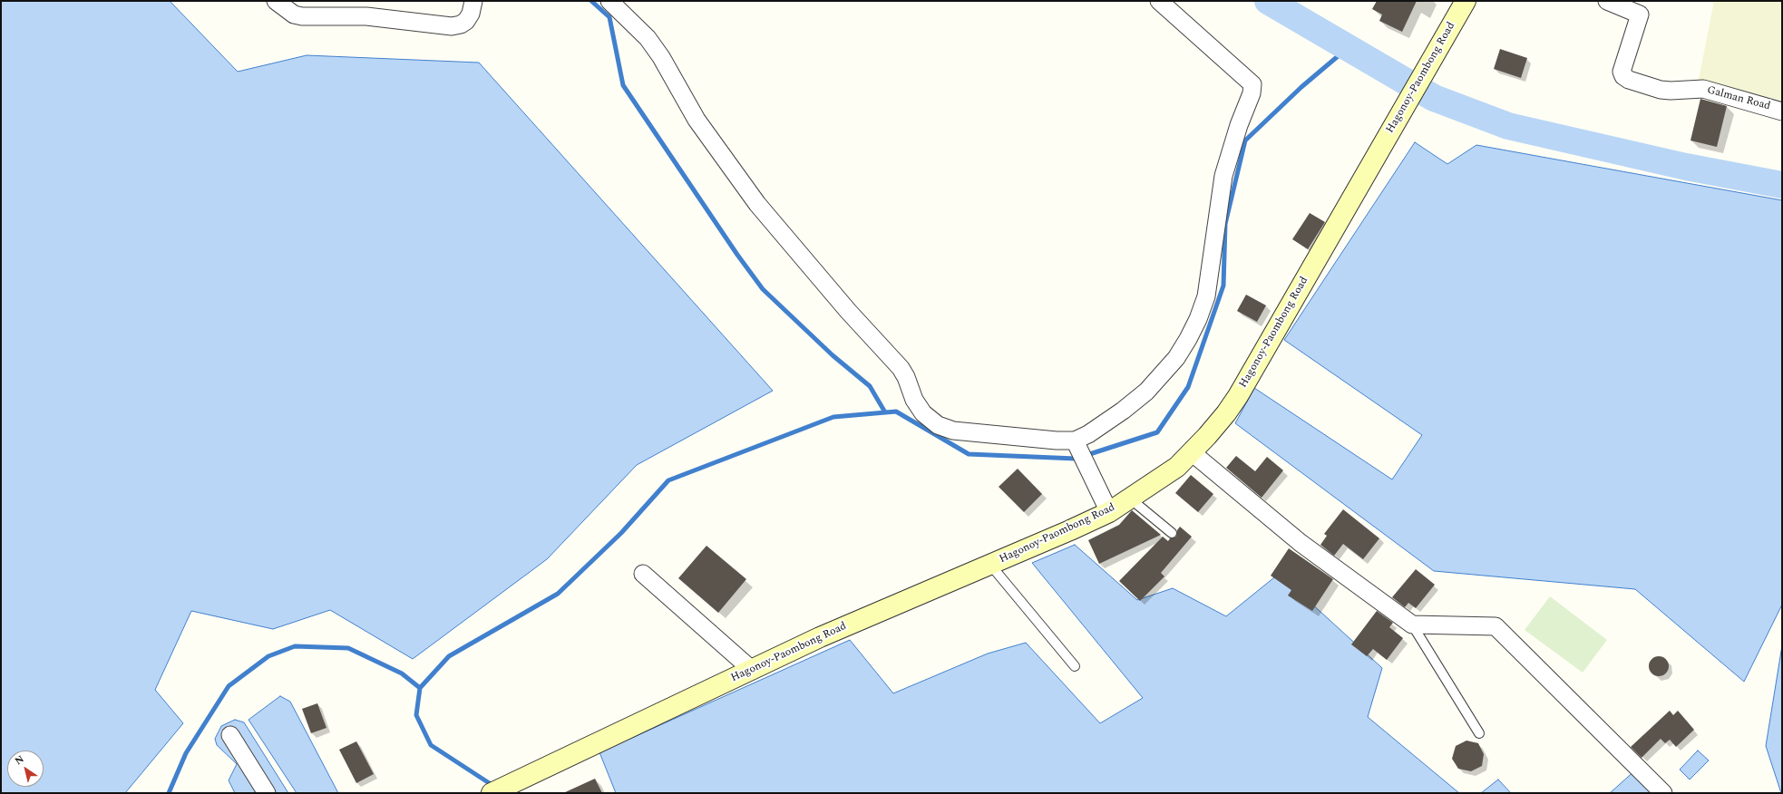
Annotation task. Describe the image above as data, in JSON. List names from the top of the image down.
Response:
{
  "streets": {
    "main road": ["Hagonoy-Paombong Road"],
    "street": ["Galman Road"]
  },
  "north": "top left"
}
